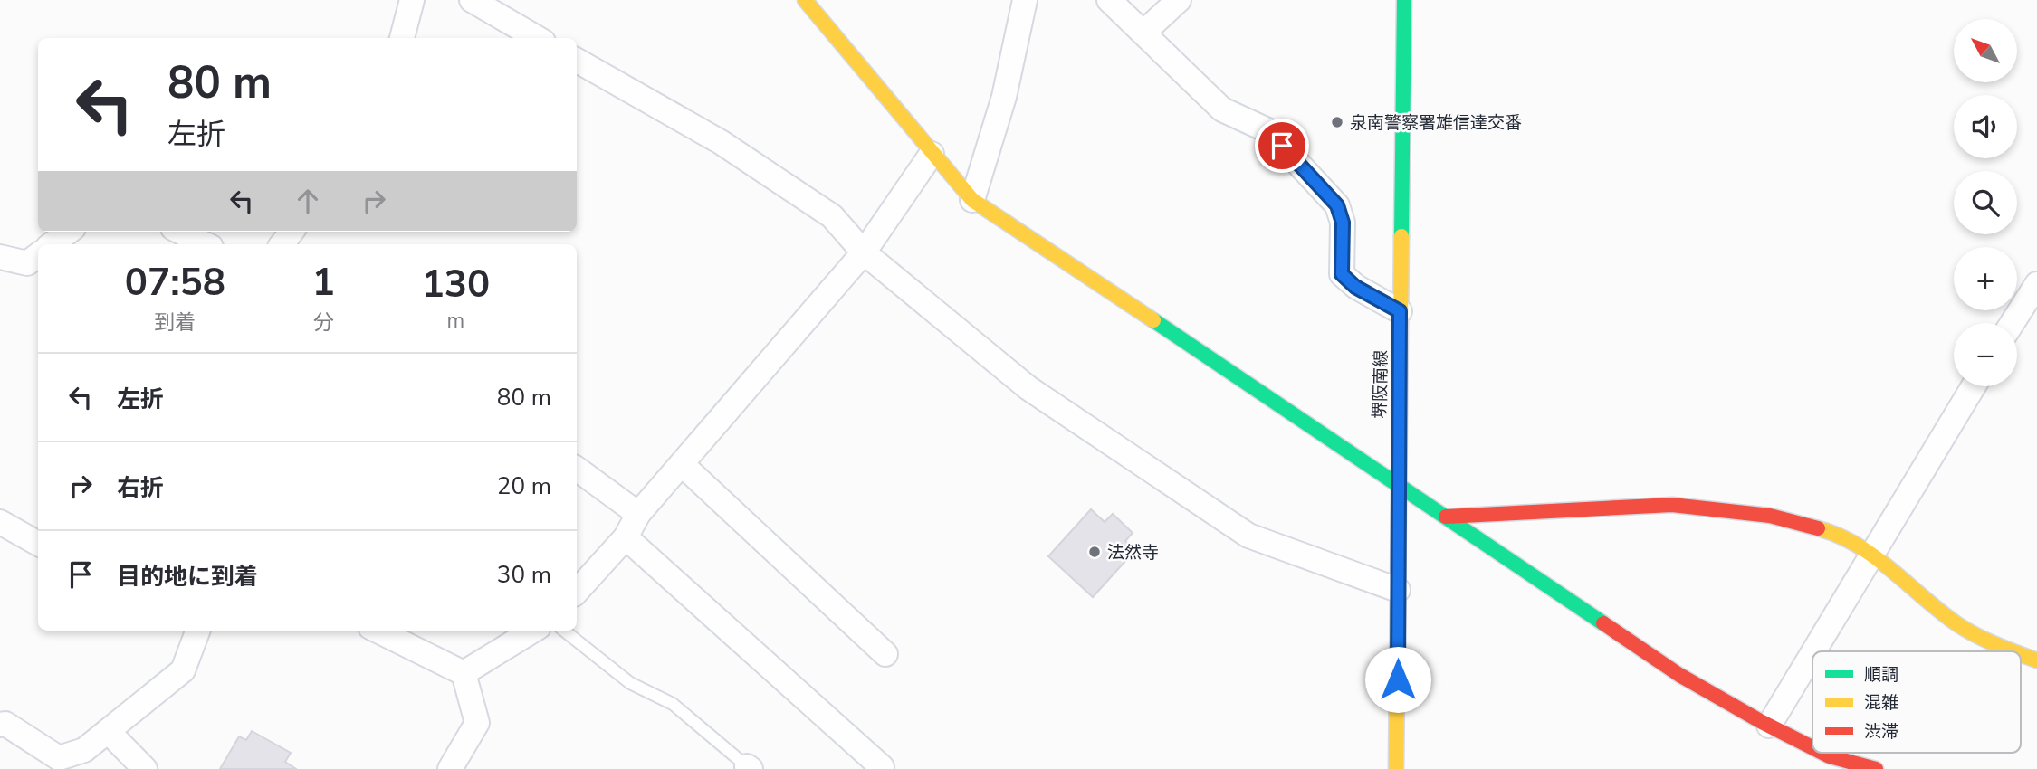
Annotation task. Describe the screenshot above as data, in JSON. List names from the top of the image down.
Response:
{
  "streets": {
    "street": ["堺阪南線"]
  },
  "places": ["泉南警察署雄信達交番", "法然寺"],
  "legend": ["順調", "混雑", "渋滞"],
  "north": "top left",
  "page": {
    "map_buttons": ["+", "−"],
    "turn": ["80 m", "左折"],
    "eta": [
      "07:58",
      "到着",
      "1",
      "分",
      "130",
      "m"
    ],
    "list": [
      {
        "name": "左折",
        "value": "80 m"
      },
      {
        "name": "右折",
        "value": "20 m"
      },
      {
        "name": "目的地に到着",
        "value": "30 m"
      }
    ]
  }
}
